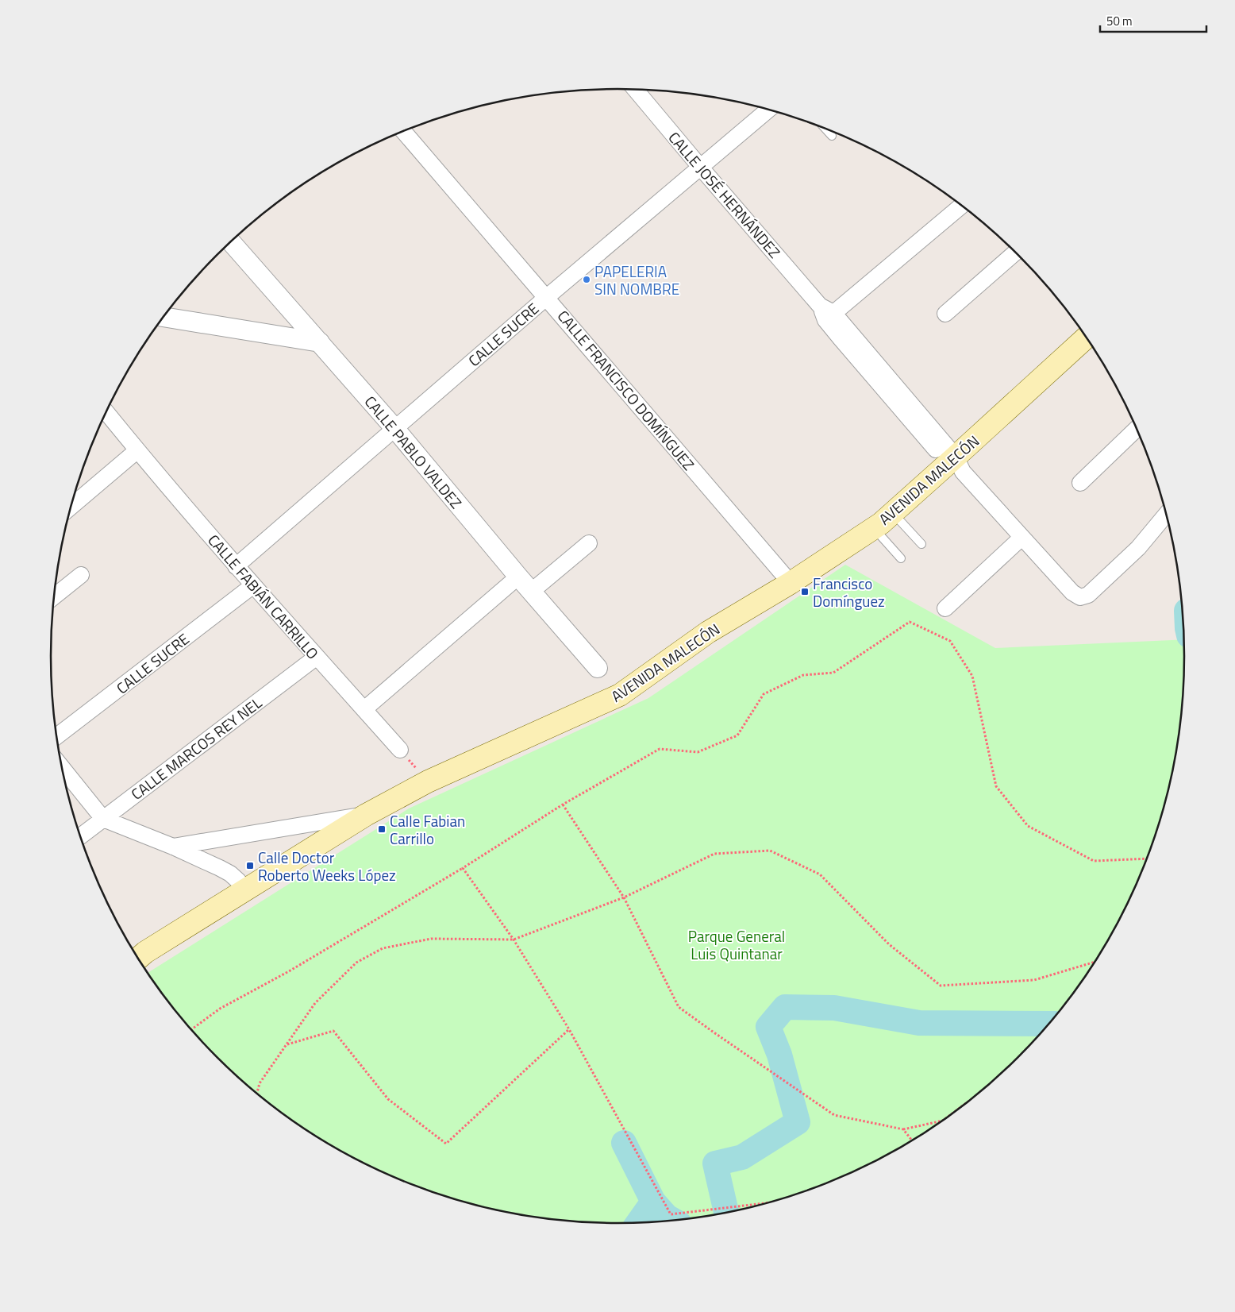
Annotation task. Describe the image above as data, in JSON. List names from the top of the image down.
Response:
{
  "streets": {
    "main road": ["AVENIDA MALECÓN"],
    "street": [
      "CALLE JOSÉ HERNÁNDEZ",
      "CALLE SUCRE",
      "CALLE FRANCISCO DOMÍNGUEZ",
      "CALLE PABLO VALDEZ",
      "CALLE FABIÁN CARRILLO",
      "CALLE MARCOS REY NEL"
    ]
  },
  "crossings": [
    ["CALLE JOSÉ HERNÁNDEZ", "CALLE SUCRE"],
    ["CALLE JOSÉ HERNÁNDEZ", "AVENIDA MALECÓN"],
    ["CALLE SUCRE", "CALLE FRANCISCO DOMÍNGUEZ"],
    ["CALLE SUCRE", "CALLE PABLO VALDEZ"],
    ["CALLE SUCRE", "CALLE FABIÁN CARRILLO"],
    ["CALLE FRANCISCO DOMÍNGUEZ", "AVENIDA MALECÓN"],
    ["CALLE FABIÁN CARRILLO", "CALLE MARCOS REY NEL"]
  ],
  "parks": ["Parque General Luis Quintanar"],
  "places": {
    "other": ["PAPELERIA SIN NOMBRE"],
    "transit": ["Francisco Domínguez", "Calle Fabian Carrillo", "Calle Doctor Roberto Weeks López"]
  },
  "scale_bar": "50 m"
}
